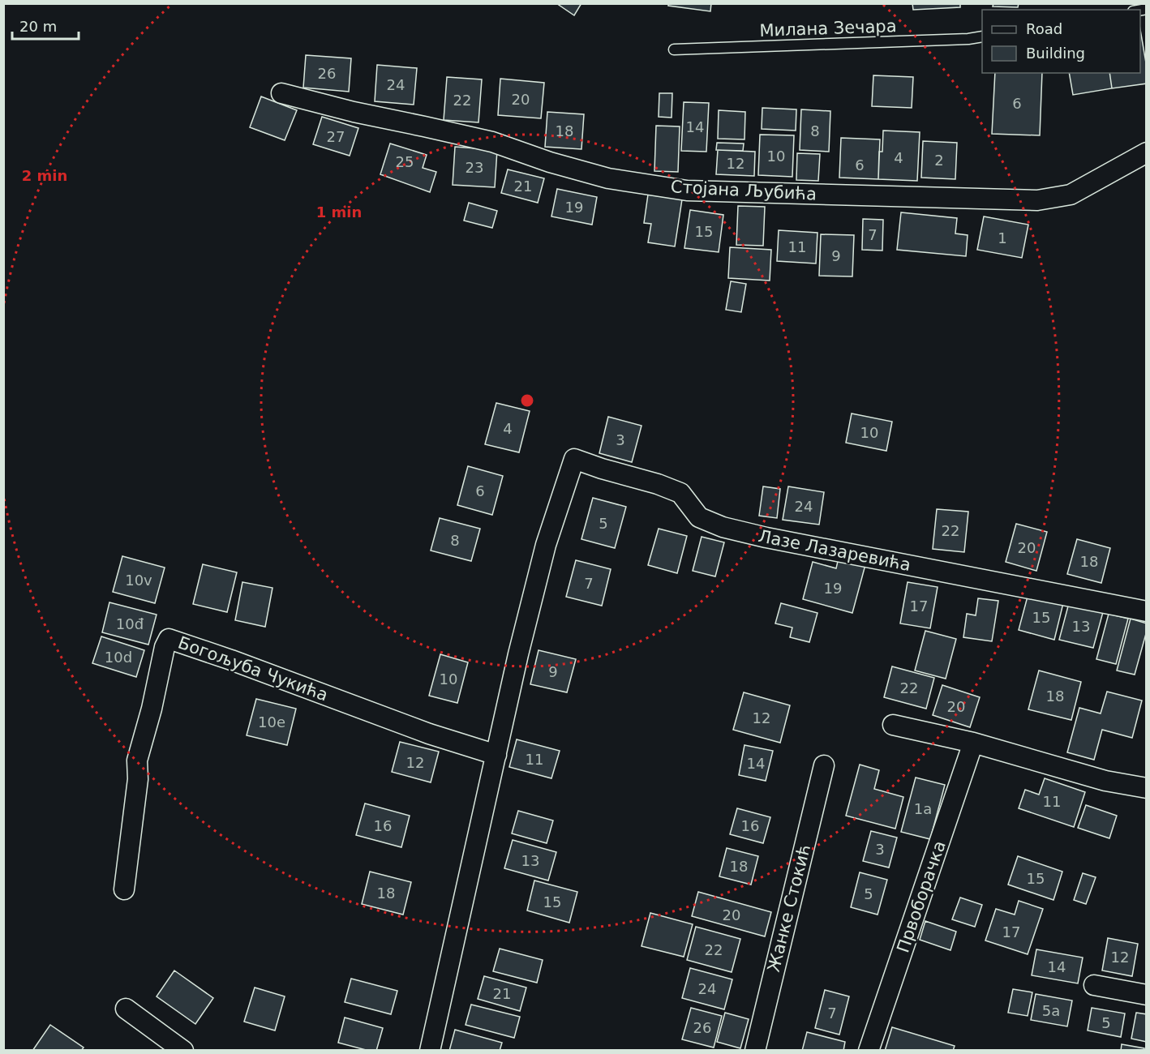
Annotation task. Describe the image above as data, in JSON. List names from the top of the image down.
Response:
{
  "streets": {
    "street": [
      "Стојана Љубића",
      "Лазе Лазаревића",
      "Богољуба Чукића",
      "Првоборачка",
      "Жанке Стокић"
    ],
    "lane": ["Милана Зечара"]
  },
  "crossings": [
    ["Лазе Лазаревића", "Богољуба Чукића"]
  ],
  "house_numbers": [
    "26",
    "24",
    "20",
    "22",
    "6",
    "14",
    "18",
    "8",
    "27",
    "10",
    "4",
    "2",
    "25",
    "12",
    "6",
    "23",
    "21",
    "19",
    "15",
    "7",
    "1",
    "11",
    "9",
    "4",
    "10",
    "3",
    "6",
    "24",
    "5",
    "22",
    "8",
    "20",
    "18",
    "10v",
    "7",
    "19",
    "17",
    "15",
    "10đ",
    "13",
    "10d",
    "9",
    "10",
    "22",
    "18",
    "20",
    "12",
    "10e",
    "11",
    "12",
    "14",
    "11",
    "1a",
    "16",
    "16",
    "3",
    "13",
    "18",
    "15",
    "18",
    "5",
    "15",
    "20",
    "17",
    "22",
    "12",
    "14",
    "24",
    "21",
    "5a",
    "7",
    "5",
    "26"
  ],
  "legend": ["Road", "Building"],
  "scale_bar": "20 m",
  "rings": ["2 min", "1 min"]
}
